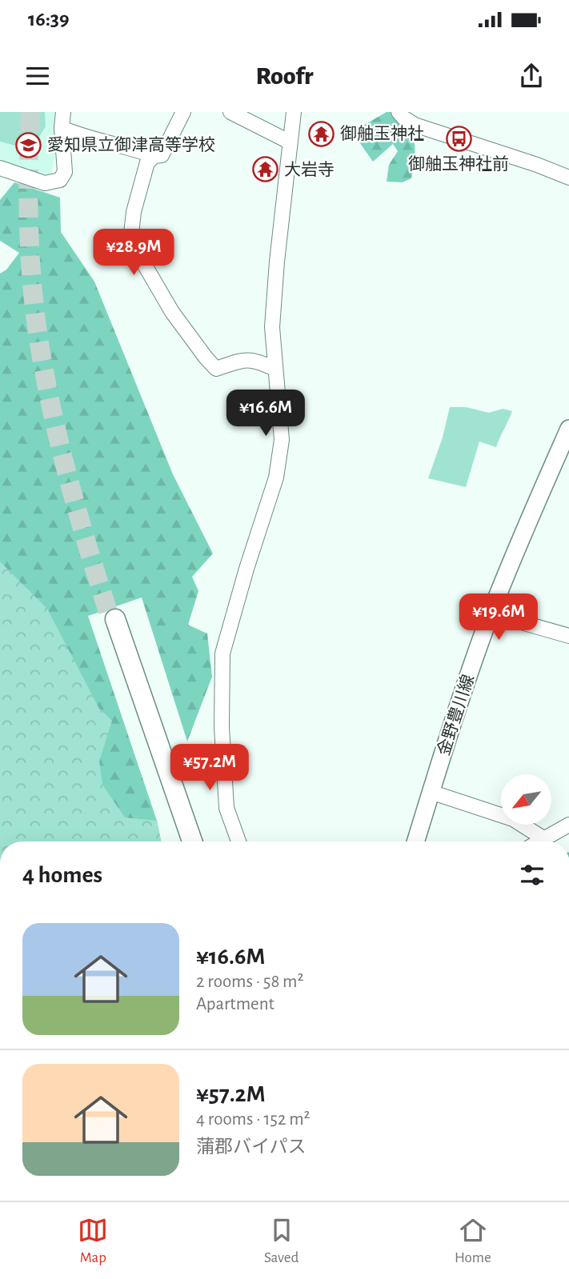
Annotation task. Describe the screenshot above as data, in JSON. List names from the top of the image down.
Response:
{
  "streets": {
    "main road": ["金野豊川線"]
  },
  "places": {
    "temple": ["御舳玉神社", "大岩寺"],
    "bus stop": ["御舳玉神社前"],
    "school or university": ["愛知県立御津高等学校"]
  },
  "north": "bottom left",
  "page": {
    "status": "16:39",
    "header": "Roofr",
    "price": [
      "¥28.9M",
      "¥16.6M",
      "¥19.6M",
      "¥57.2M"
    ],
    "heading": "4 homes",
    "list": [
      {
        "name": "¥16.6M",
        "note": "2 rooms · 58 m² · Apartment"
      },
      {
        "name": "¥57.2M",
        "note": "4 rooms · 152 m² · 蒲郡バイパス"
      }
    ],
    "tabs": ["Map", "Saved", "Home"]
  }
}
